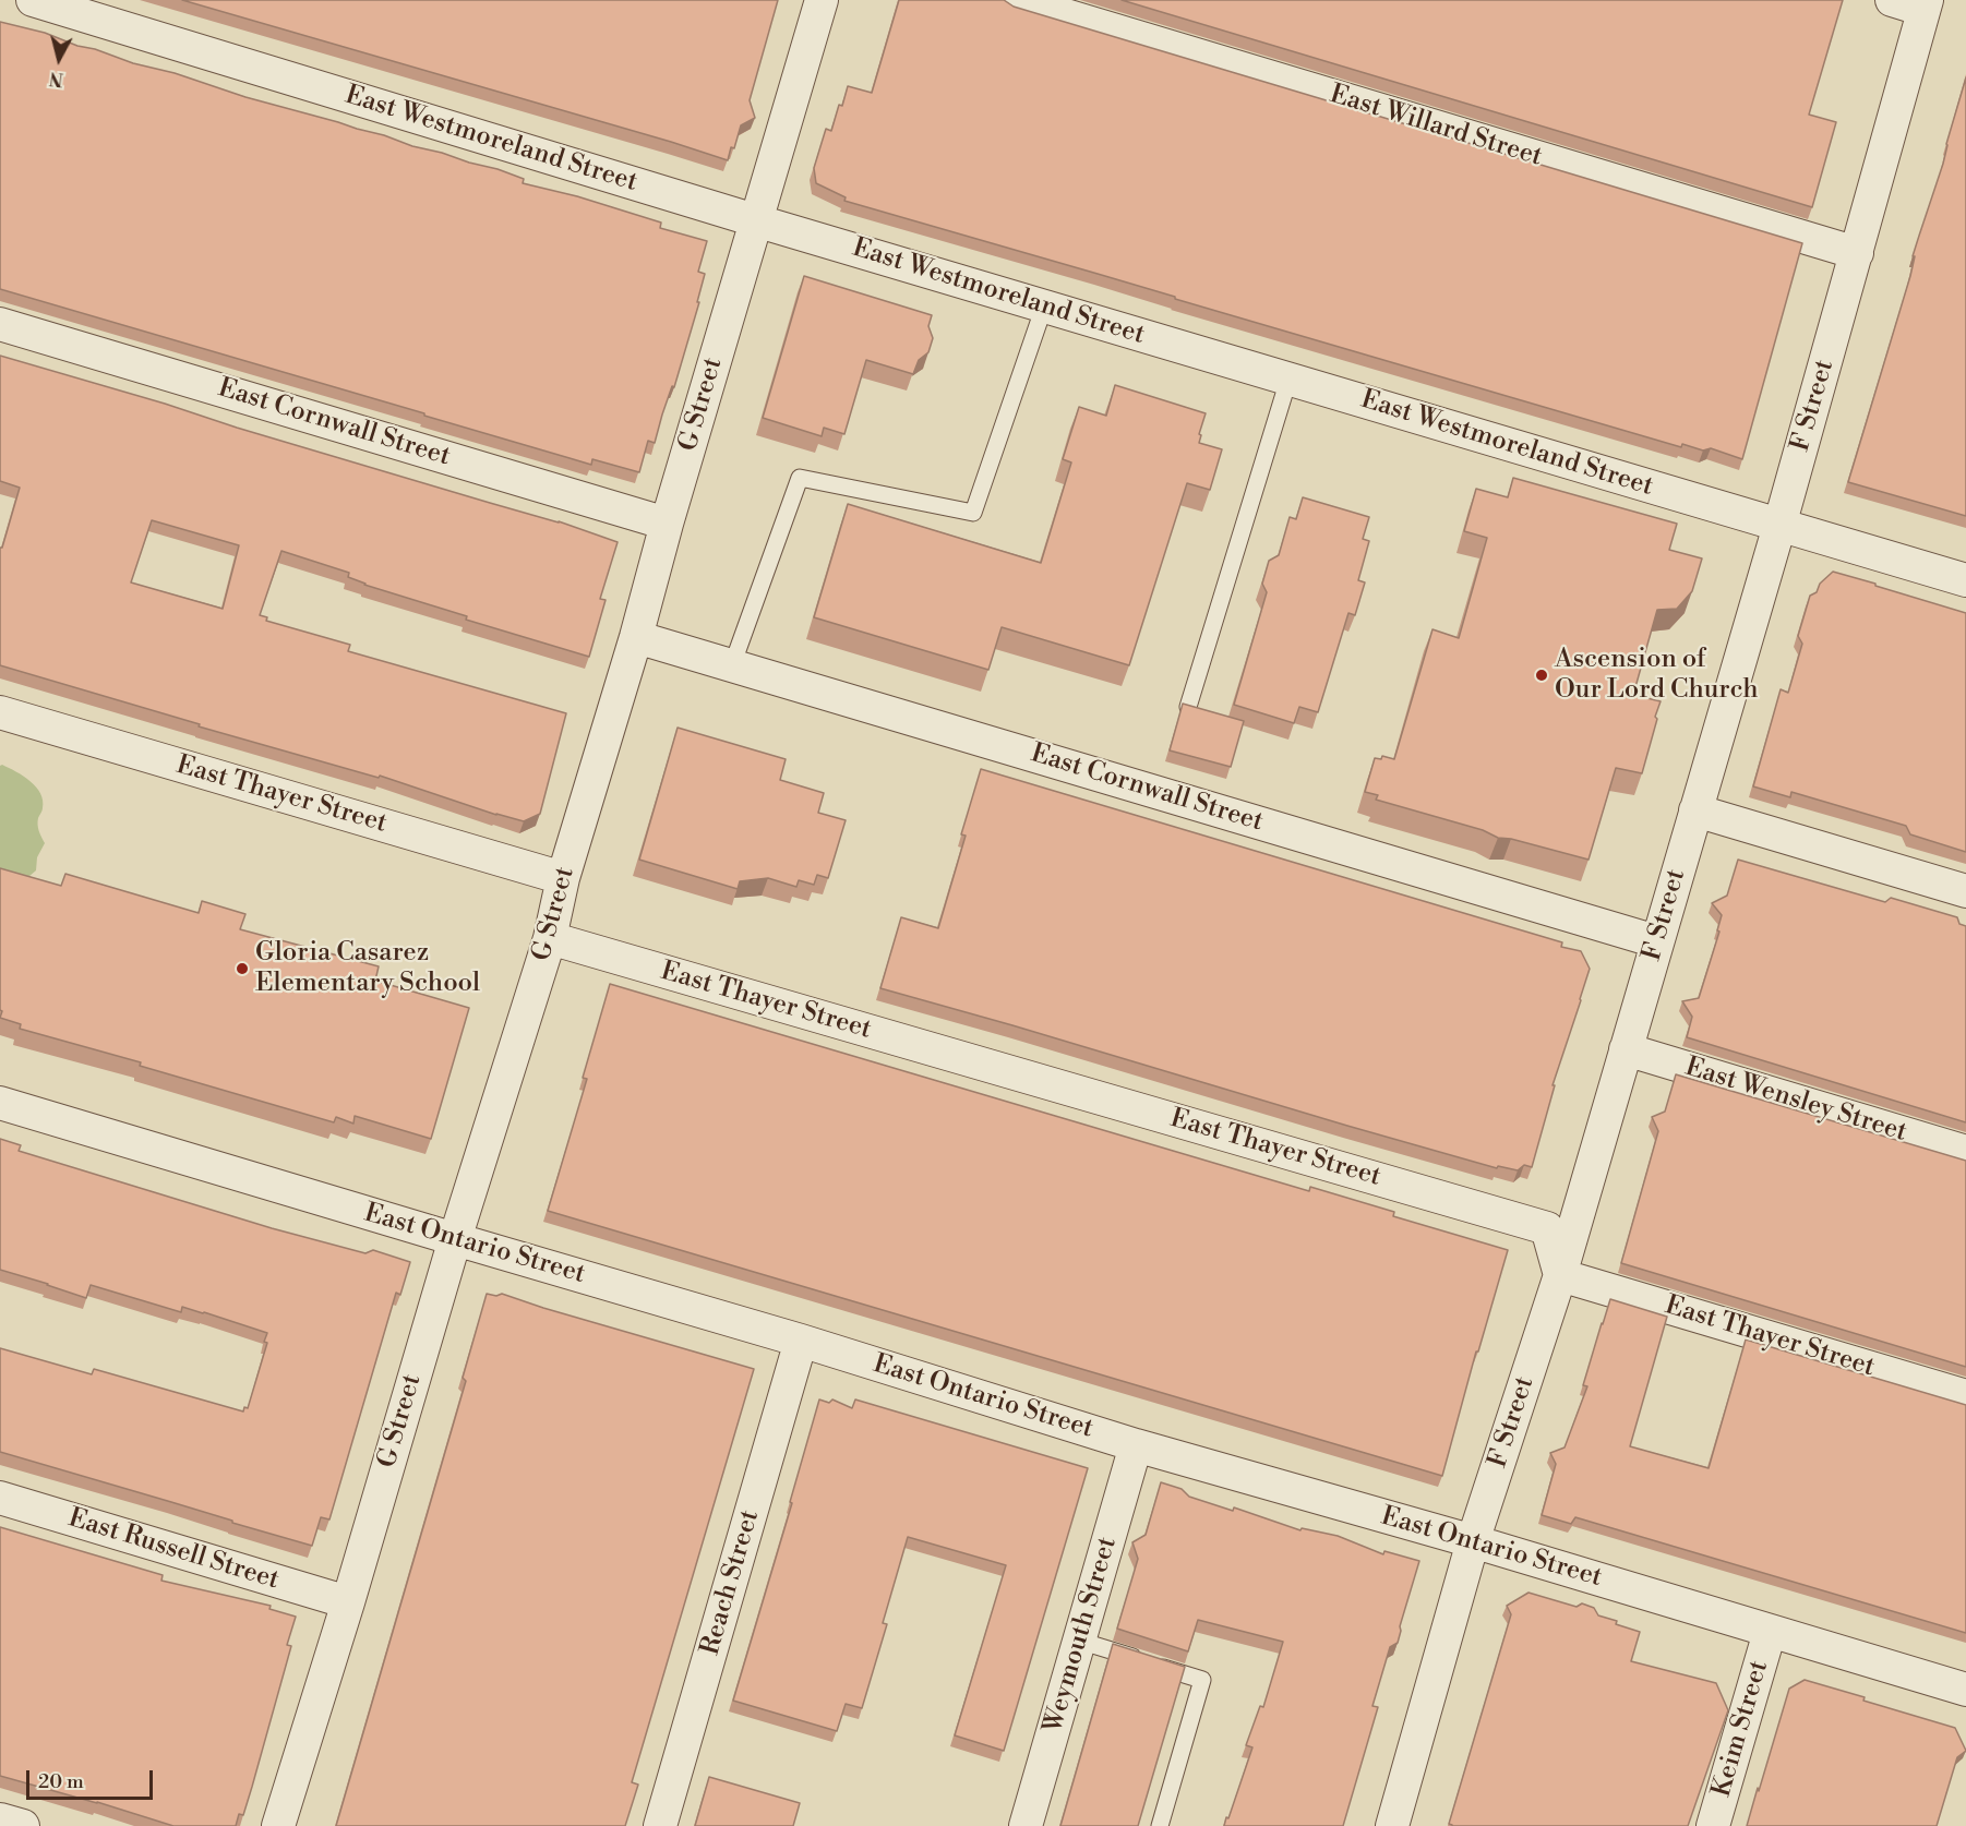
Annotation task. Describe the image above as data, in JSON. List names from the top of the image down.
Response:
{
  "streets": {
    "street": [
      "East Willard Street",
      "East Westmoreland Street",
      "G Street",
      "F Street",
      "East Cornwall Street",
      "East Thayer Street",
      "East Wensley Street",
      "East Ontario Street",
      "East Russell Street",
      "Reach Street",
      "Weymouth Street",
      "Keim Street"
    ]
  },
  "crossings": [
    ["East Willard Street", "F Street"],
    ["East Westmoreland Street", "G Street"],
    ["East Westmoreland Street", "F Street"],
    ["G Street", "East Cornwall Street"],
    ["G Street", "East Thayer Street"],
    ["G Street", "East Ontario Street"],
    ["G Street", "East Russell Street"],
    ["F Street", "East Cornwall Street"],
    ["F Street", "East Thayer Street"],
    ["F Street", "East Wensley Street"],
    ["F Street", "East Ontario Street"],
    ["East Ontario Street", "Reach Street"],
    ["East Ontario Street", "Weymouth Street"],
    ["East Ontario Street", "Keim Street"]
  ],
  "places": ["Ascension of Our Lord Church", "Gloria Casarez Elementary School"],
  "scale_bar": "20 m",
  "north": "bottom"
}
